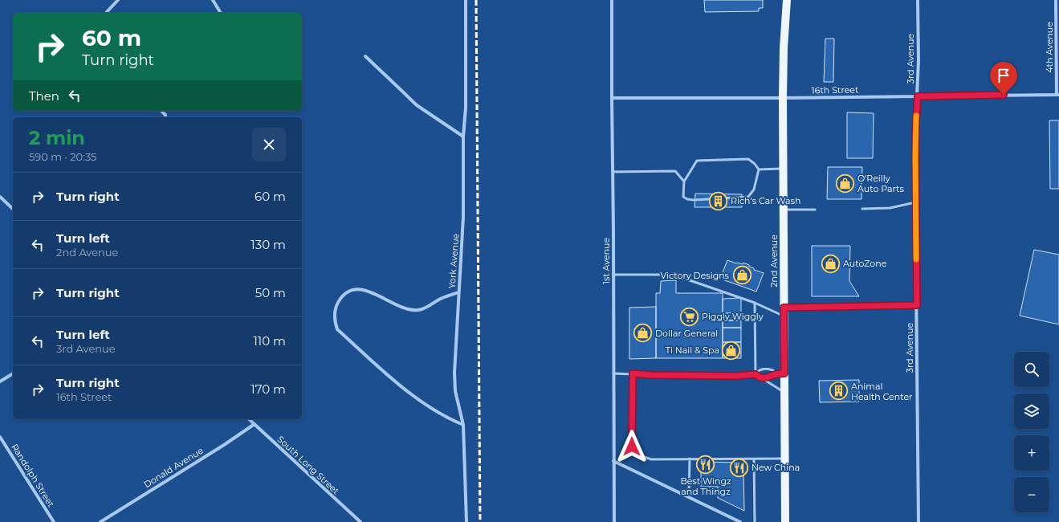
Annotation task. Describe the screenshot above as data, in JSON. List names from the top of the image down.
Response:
{
  "streets": {
    "main road": ["2nd Avenue"],
    "street": [
      "4th Avenue",
      "3rd Avenue",
      "16th Street",
      "York Avenue",
      "1st Avenue",
      "South Long Street",
      "Donald Avenue",
      "Randolph Street"
    ]
  },
  "crossings": [
    ["4th Avenue", "16th Street"],
    ["3rd Avenue", "16th Street"],
    ["16th Street", "1st Avenue"],
    ["16th Street", "2nd Avenue"],
    ["South Long Street", "Donald Avenue"]
  ],
  "places": {
    "shop": [
      "O'Reilly Auto Parts",
      "AutoZone",
      "Victory Designs",
      "Dollar General",
      "Ti Nail & Spa"
    ],
    "building": ["Rich's Car Wash", "Animal Health Center"],
    "supermarket": ["Piggly Wiggly"],
    "restaurant": ["Best Wingz and Thingz", "New China"]
  },
  "page": {
    "turn": ["60 m", "Turn right"],
    "then": "Then",
    "heading": ["2 min", "590 m · 20:35"],
    "list": [
      {
        "name": "Turn right",
        "value": "60 m"
      },
      {
        "name": "Turn left",
        "note": "2nd Avenue",
        "value": "130 m"
      },
      {
        "name": "Turn right",
        "value": "50 m"
      },
      {
        "name": "Turn left",
        "note": "3rd Avenue",
        "value": "110 m"
      },
      {
        "name": "Turn right",
        "note": "16th Street",
        "value": "170 m"
      }
    ],
    "map_buttons": ["+", "−"]
  }
}
